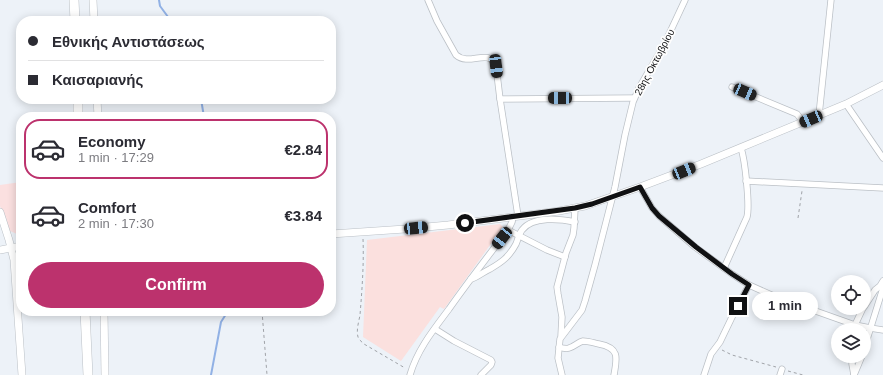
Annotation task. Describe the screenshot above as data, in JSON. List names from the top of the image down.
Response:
{
  "streets": {
    "street": ["28ης Οκτωβρίου"]
  },
  "page": {
    "banner": ["Εθνικής Αντιστάσεως", "Καισαριανής"],
    "list": [
      {
        "name": "Economy",
        "note": "1 min · 17:29",
        "value": "€2.84"
      },
      {
        "name": "Comfort",
        "note": "2 min · 17:30",
        "value": "€3.84"
      }
    ],
    "buttons": "Confirm",
    "bubble": "1 min"
  }
}
